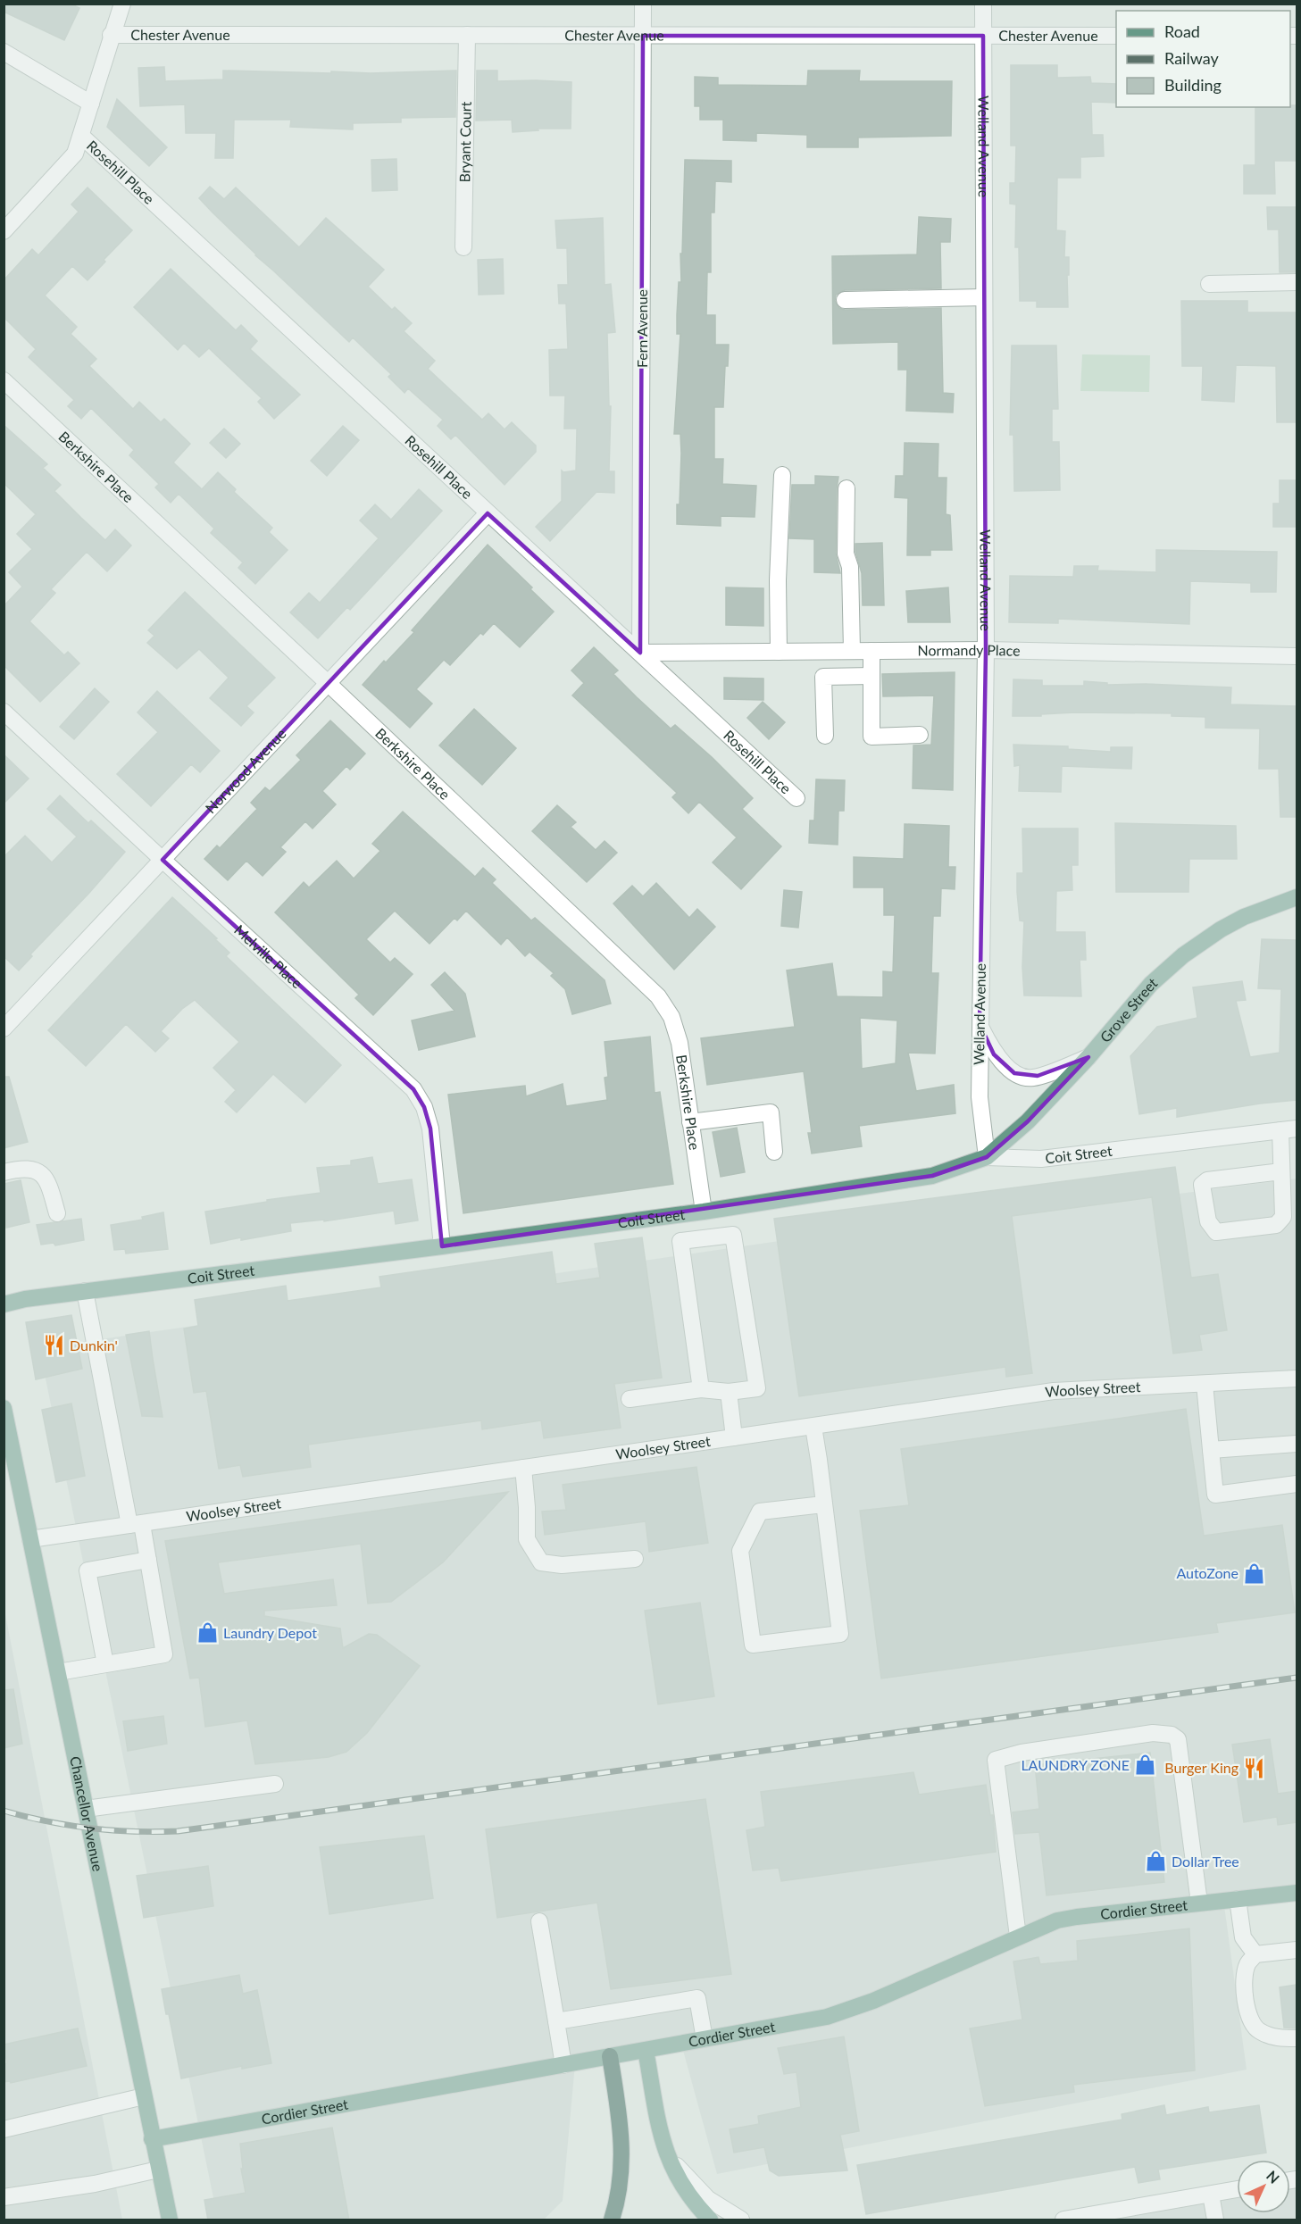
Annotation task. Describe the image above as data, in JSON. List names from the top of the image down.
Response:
{
  "streets": {
    "main road": [
      "Grove Street",
      "Coit Street",
      "Chancellor Avenue",
      "Cordier Street"
    ],
    "street": [
      "Chester Avenue",
      "Bryant Court",
      "Welland Avenue",
      "Rosehill Place",
      "Fern Avenue",
      "Berkshire Place",
      "Normandy Place",
      "Norwood Avenue",
      "Melville Place",
      "Woolsey Street"
    ]
  },
  "crossings": [
    ["Chester Avenue", "Bryant Court"],
    ["Chester Avenue", "Welland Avenue"],
    ["Chester Avenue", "Fern Avenue"],
    ["Welland Avenue", "Normandy Place"],
    ["Welland Avenue", "Grove Street"],
    ["Welland Avenue", "Coit Street"],
    ["Rosehill Place", "Fern Avenue"],
    ["Rosehill Place", "Normandy Place"],
    ["Rosehill Place", "Norwood Avenue"],
    ["Fern Avenue", "Normandy Place"],
    ["Berkshire Place", "Norwood Avenue"],
    ["Berkshire Place", "Coit Street"],
    ["Norwood Avenue", "Melville Place"],
    ["Melville Place", "Coit Street"],
    ["Grove Street", "Coit Street"],
    ["Woolsey Street", "Chancellor Avenue"],
    ["Chancellor Avenue", "Cordier Street"]
  ],
  "places": {
    "restaurant": ["Dunkin'", "Burger King"],
    "shop": [
      "AutoZone",
      "Laundry Depot",
      "LAUNDRY ZONE",
      "Dollar Tree"
    ]
  },
  "legend": ["Road", "Railway", "Building"],
  "north": "top right"
}
